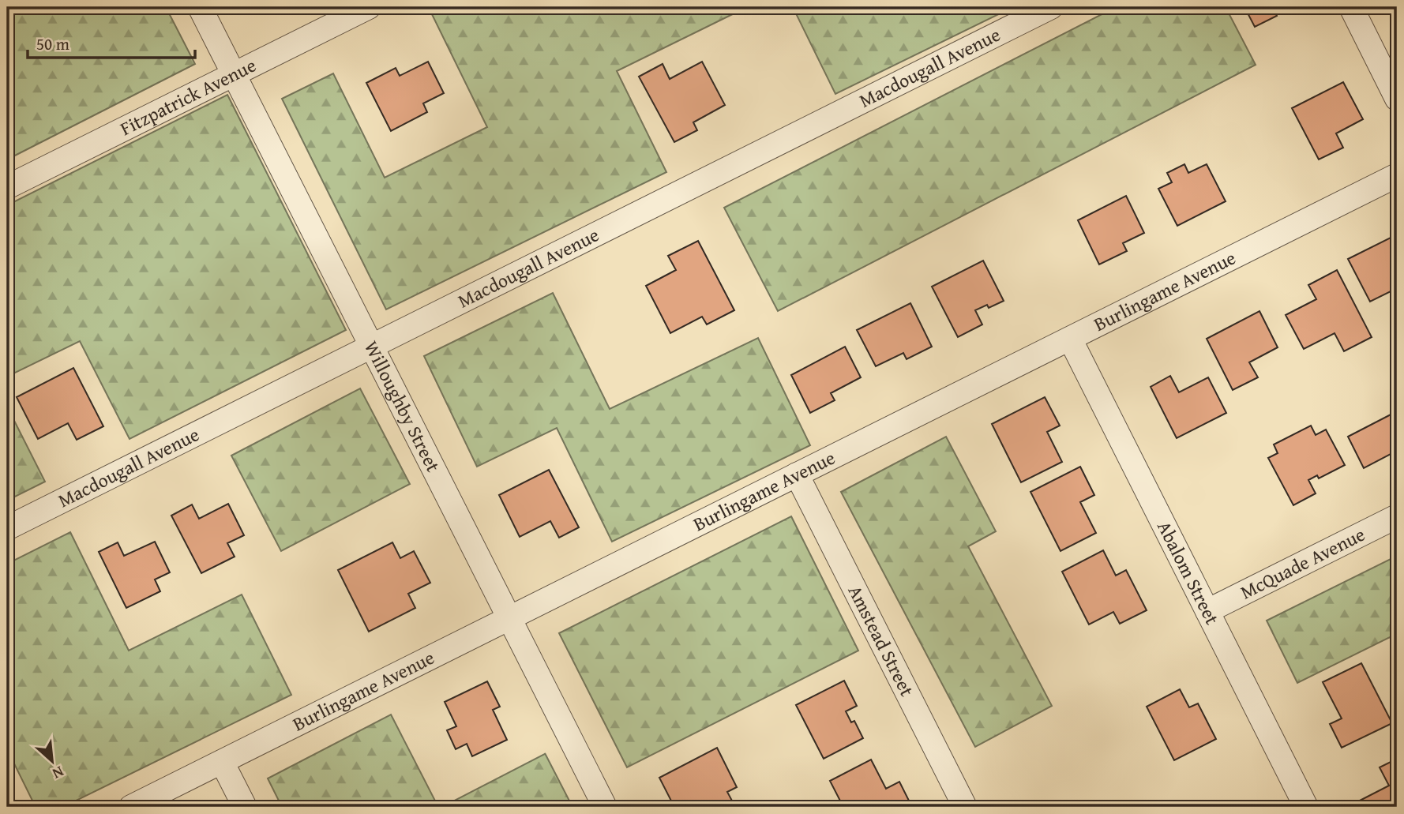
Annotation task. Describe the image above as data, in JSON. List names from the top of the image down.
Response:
{
  "streets": {
    "street": [
      "Macdougall Avenue",
      "Fitzpatrick Avenue",
      "Burlingame Avenue",
      "Willoughby Street",
      "McQuade Avenue",
      "Abalom Street",
      "Amstead Street"
    ]
  },
  "crossings": [
    ["Macdougall Avenue", "Willoughby Street"],
    ["Fitzpatrick Avenue", "Willoughby Street"],
    ["Burlingame Avenue", "Willoughby Street"],
    ["Burlingame Avenue", "Abalom Street"],
    ["Burlingame Avenue", "Amstead Street"],
    ["McQuade Avenue", "Abalom Street"]
  ],
  "scale_bar": "50 m",
  "north": "bottom right"
}
